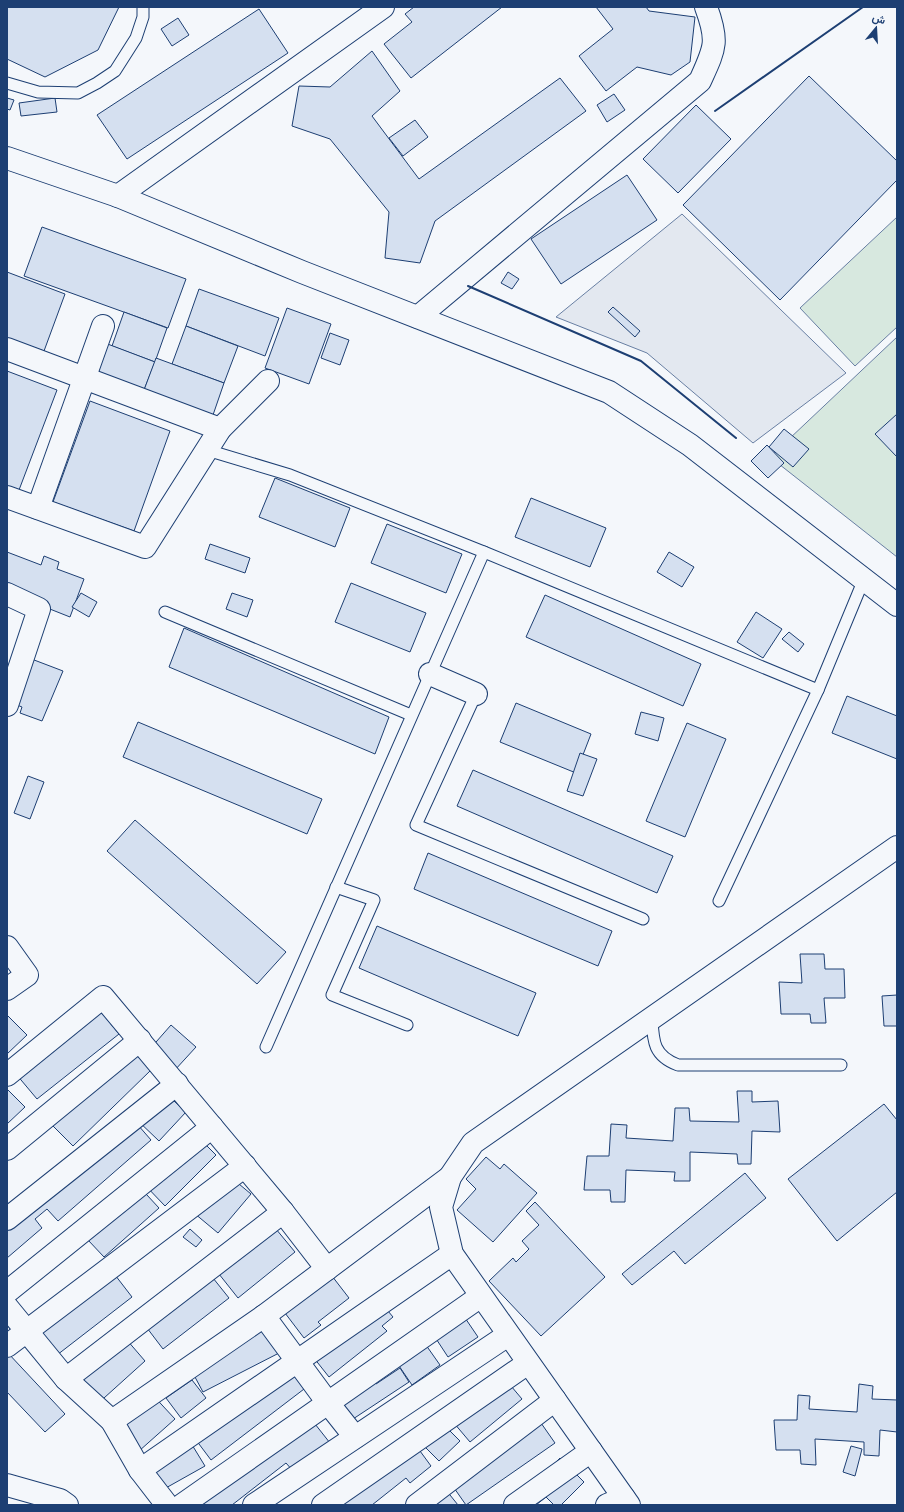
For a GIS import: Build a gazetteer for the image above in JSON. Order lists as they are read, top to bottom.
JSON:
{
  "north": "top"
}
